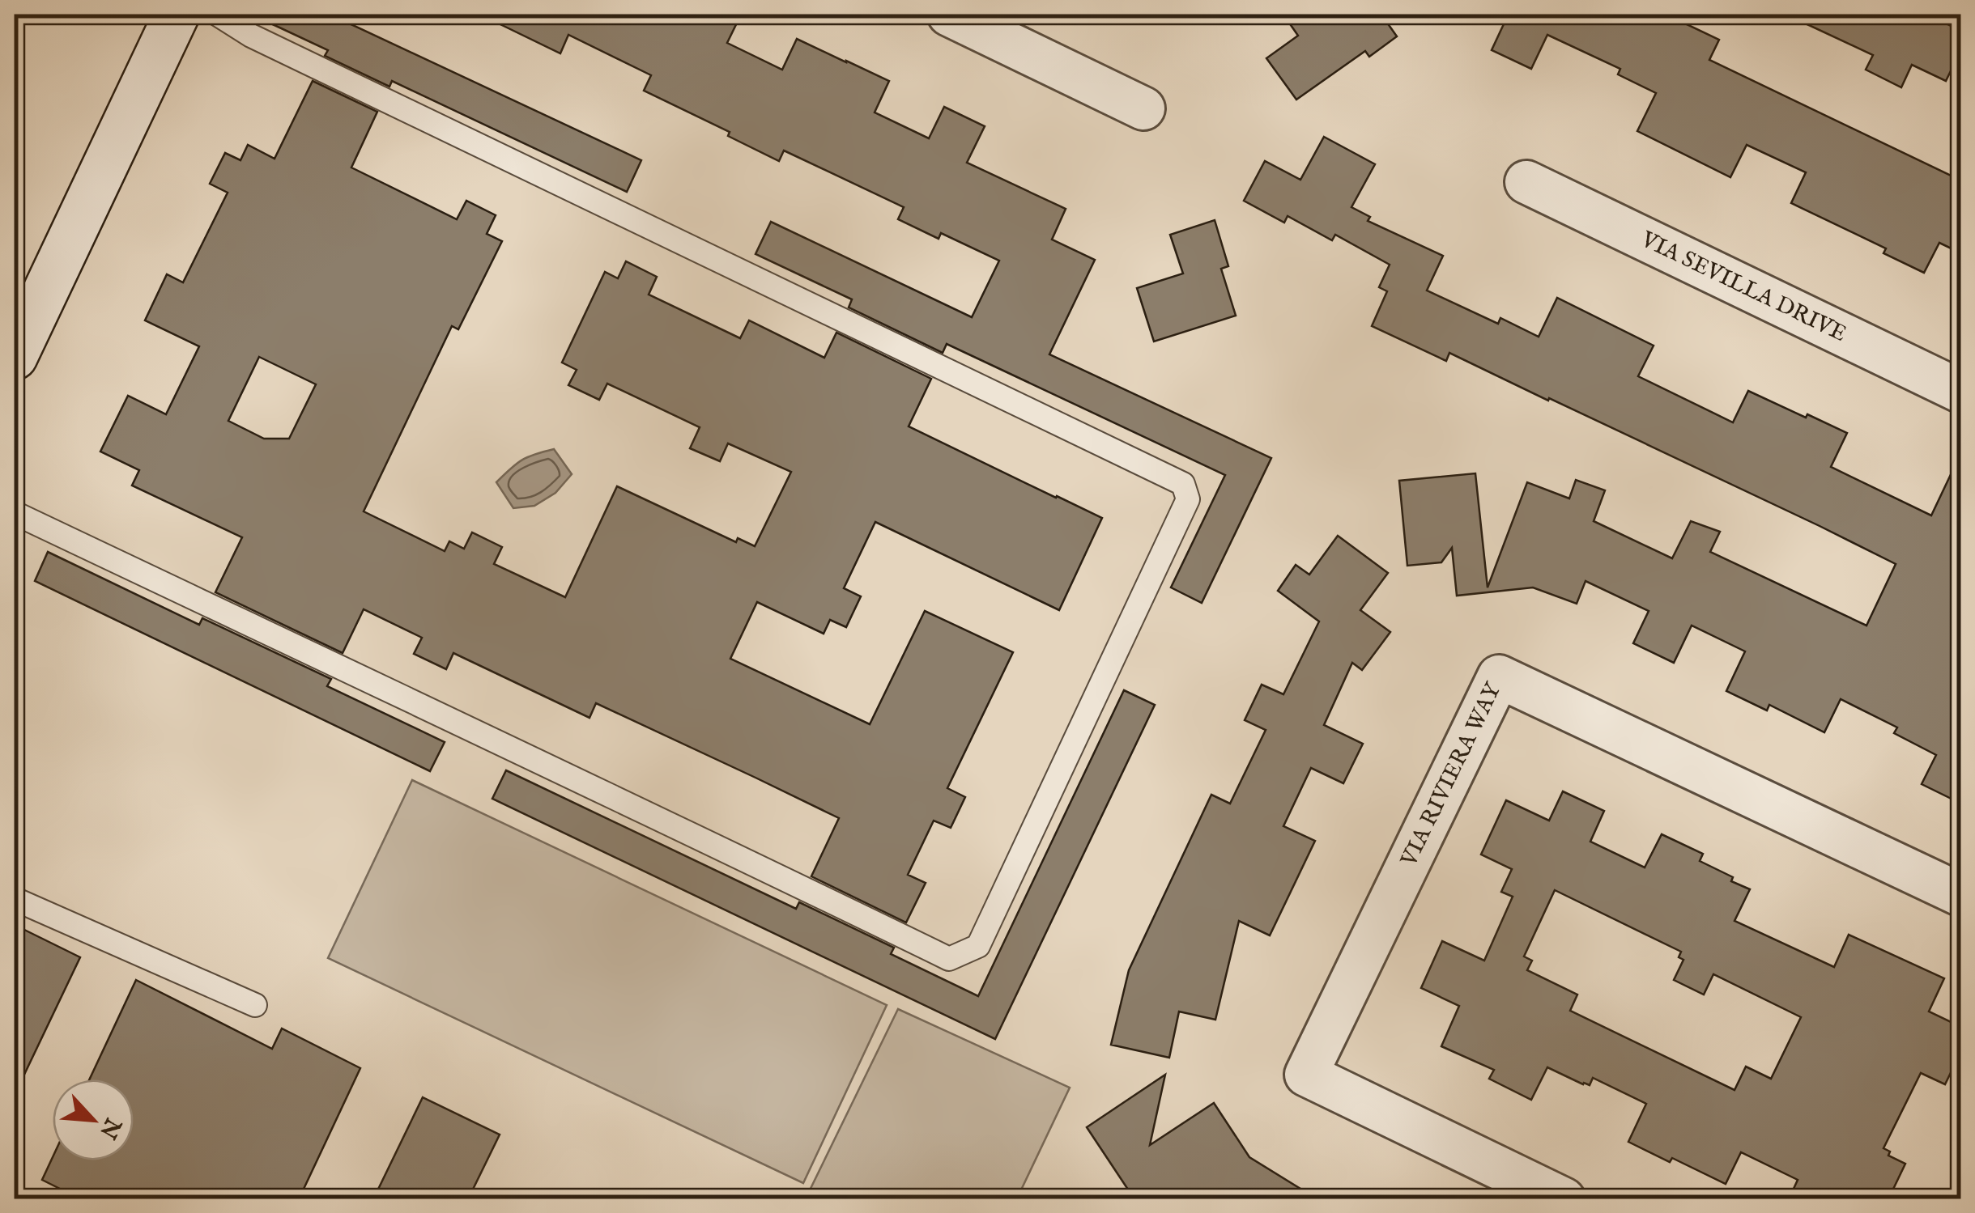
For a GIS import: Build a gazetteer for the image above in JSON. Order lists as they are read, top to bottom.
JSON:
{
  "streets": {
    "street": ["VIA SEVILLA DRIVE", "VIA RIVIERA WAY"]
  },
  "north": "bottom right"
}
